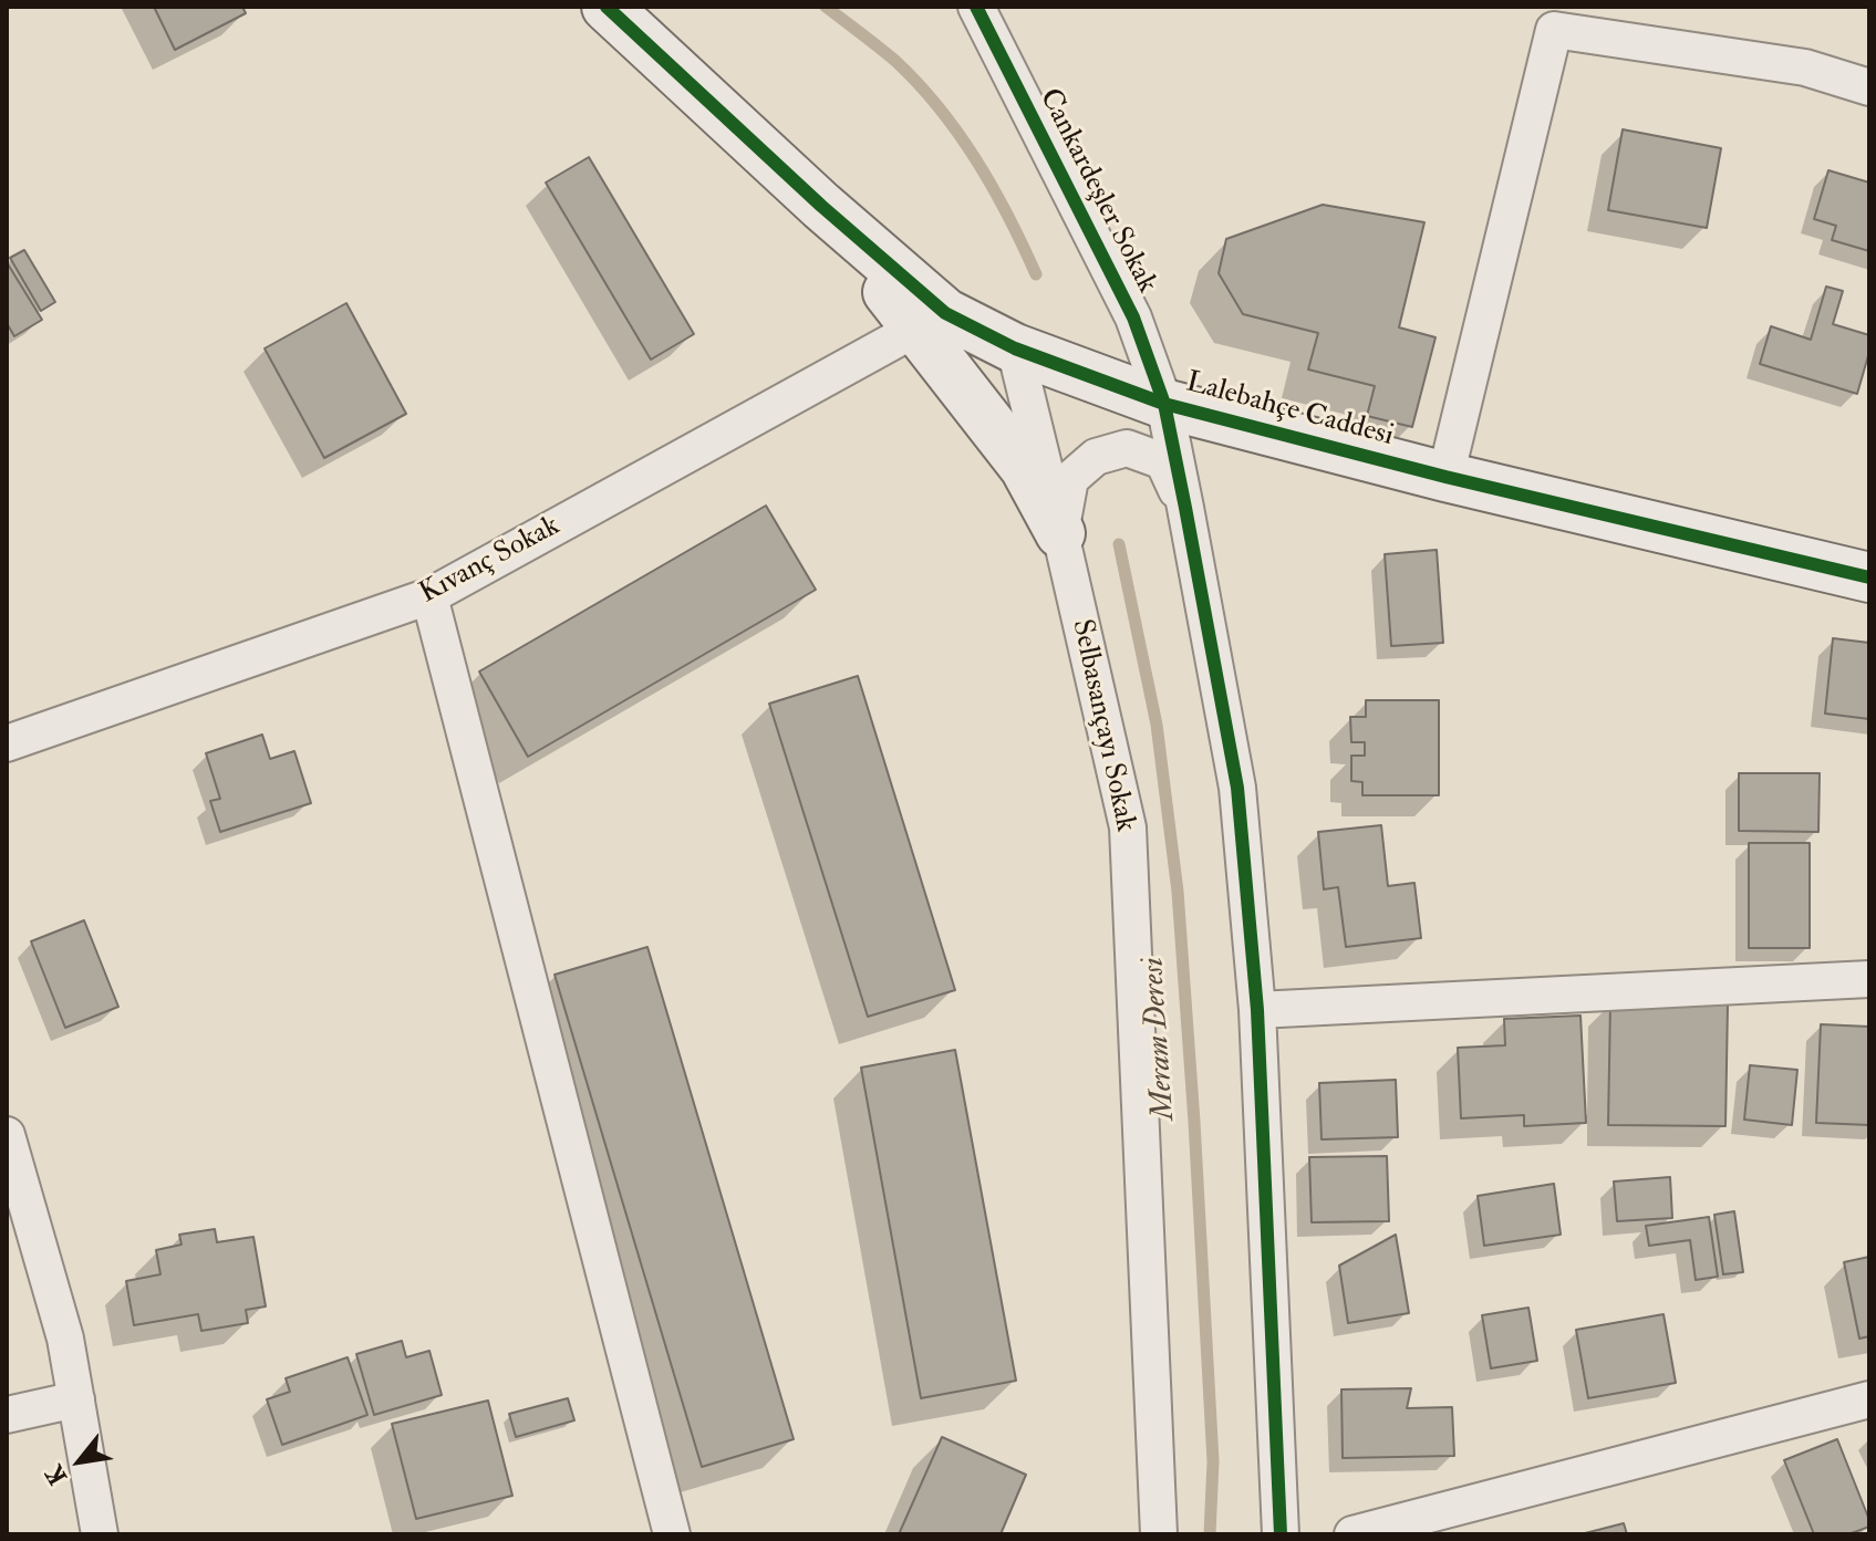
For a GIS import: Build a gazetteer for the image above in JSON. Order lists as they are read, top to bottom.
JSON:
{
  "streets": {
    "street": [
      "Cankardeşler Sokak",
      "Lalebahçe Caddesi",
      "Kıvanç Sokak",
      "Selbasançayı Sokak"
    ]
  },
  "crossings": [
    ["Cankardeşler Sokak", "Lalebahçe Caddesi"],
    ["Lalebahçe Caddesi", "Kıvanç Sokak"],
    ["Lalebahçe Caddesi", "Selbasançayı Sokak"]
  ],
  "water": ["Meram Deresi"],
  "north": "bottom left"
}
